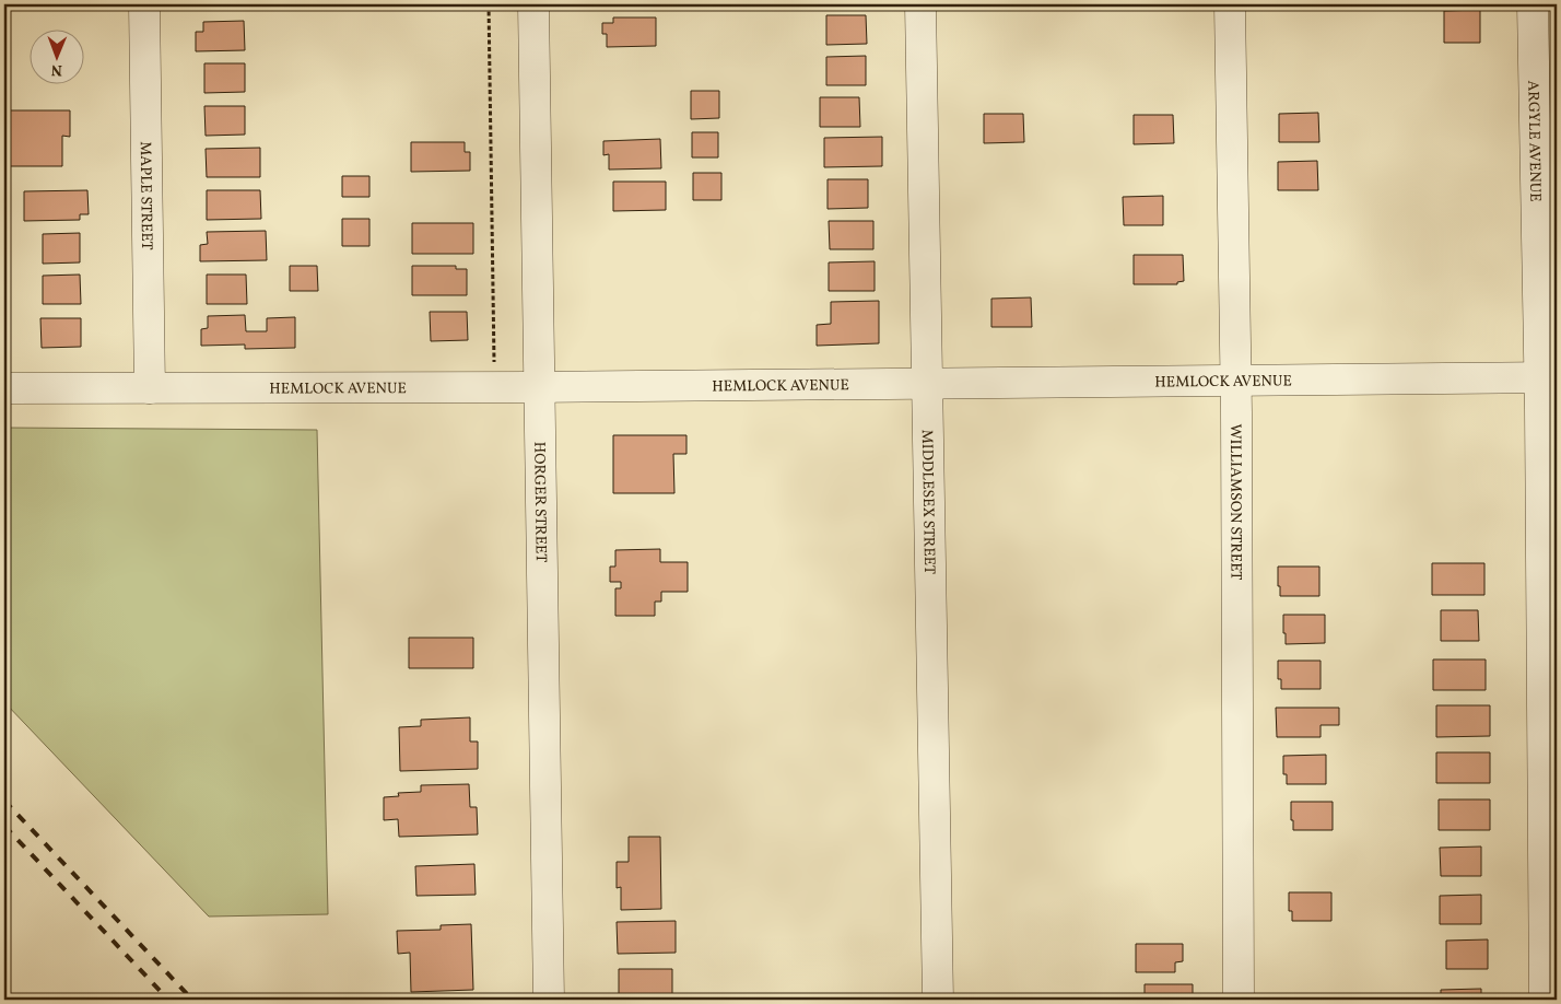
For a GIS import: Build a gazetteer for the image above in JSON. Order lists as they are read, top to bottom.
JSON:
{
  "streets": {
    "street": [
      "ARGYLE AVENUE",
      "MAPLE STREET",
      "HEMLOCK AVENUE",
      "HORGER STREET",
      "MIDDLESEX STREET",
      "WILLIAMSON STREET"
    ]
  },
  "crossings": [
    ["ARGYLE AVENUE", "HEMLOCK AVENUE"],
    ["MAPLE STREET", "HEMLOCK AVENUE"],
    ["HEMLOCK AVENUE", "HORGER STREET"],
    ["HEMLOCK AVENUE", "MIDDLESEX STREET"],
    ["HEMLOCK AVENUE", "WILLIAMSON STREET"]
  ],
  "north": "bottom"
}
